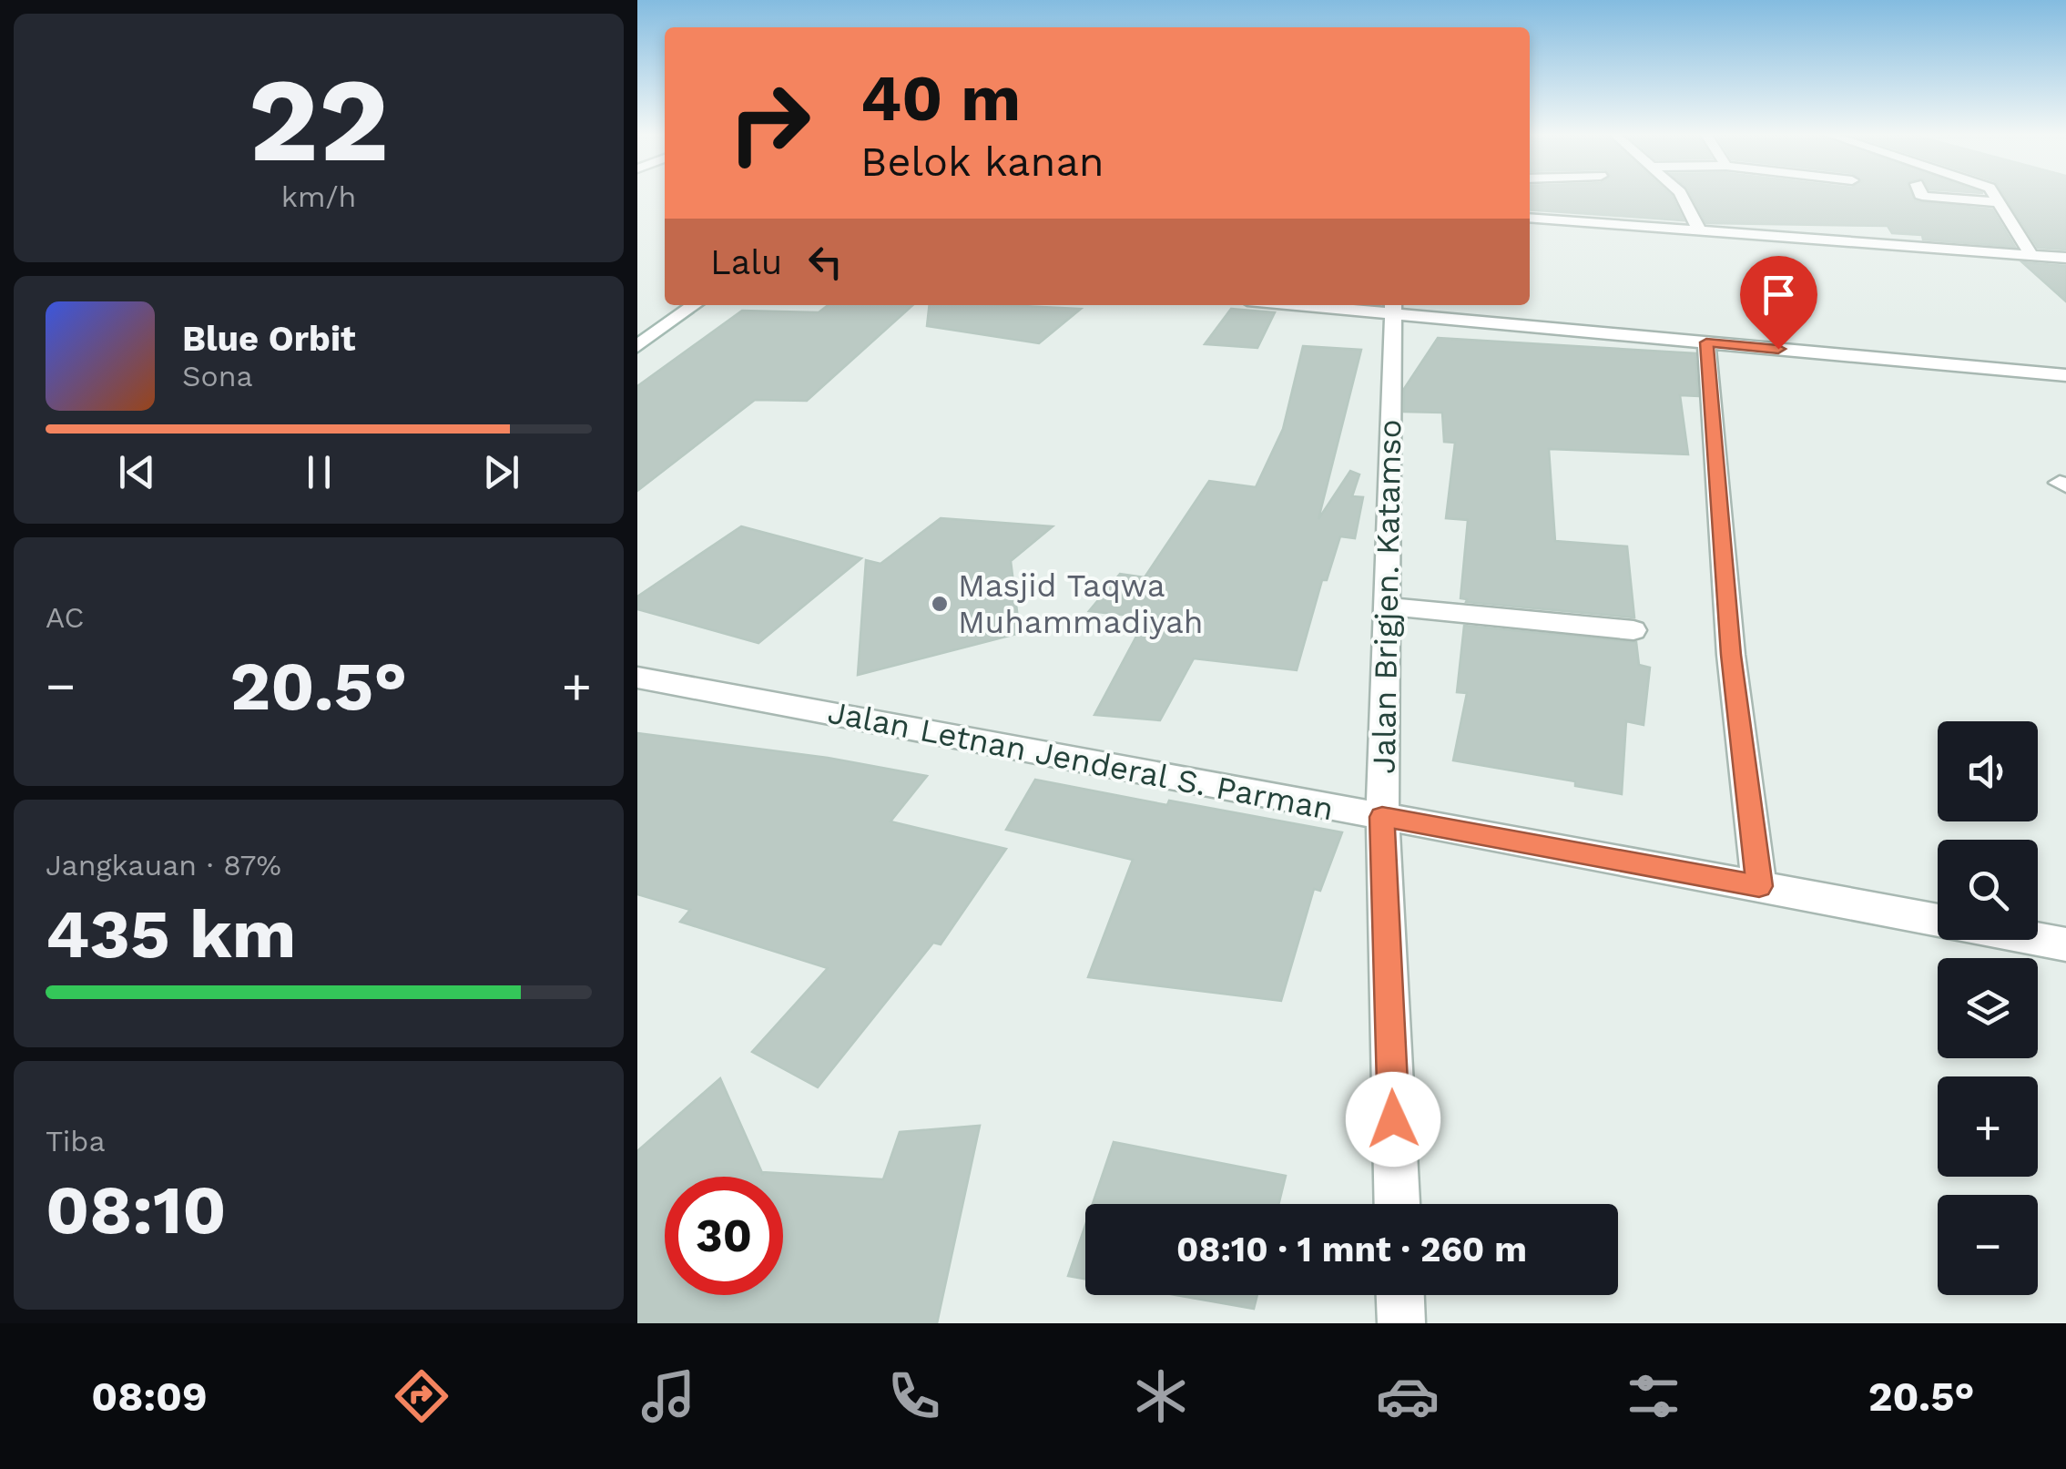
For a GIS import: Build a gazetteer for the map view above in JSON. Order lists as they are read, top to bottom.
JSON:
{
  "streets": {
    "street": ["Jalan Brigjen. Katamso", "Jalan Letnan Jenderal S. Parman"]
  },
  "crossings": [
    ["Jalan Brigjen. Katamso", "Jalan Letnan Jenderal S. Parman"]
  ],
  "places": ["Masjid Taqwa Muhammadiyah"],
  "page": {
    "tile": [
      ["22", "km/h"],
      "AC",
      ["Jangkauan · 87%", "435 km"],
      ["Tiba", "08:10"]
    ],
    "turn": ["40 m", "Belok kanan"],
    "then": "Lalu",
    "song": ["Blue Orbit", "Sona"],
    "heat": ["−", "20.5°", "+"],
    "map_buttons": ["+", "−"],
    "limit": "30",
    "trip": "08:10 · 1 mnt · 260 m",
    "tabs": ["08:09", "20.5°"]
  }
}
